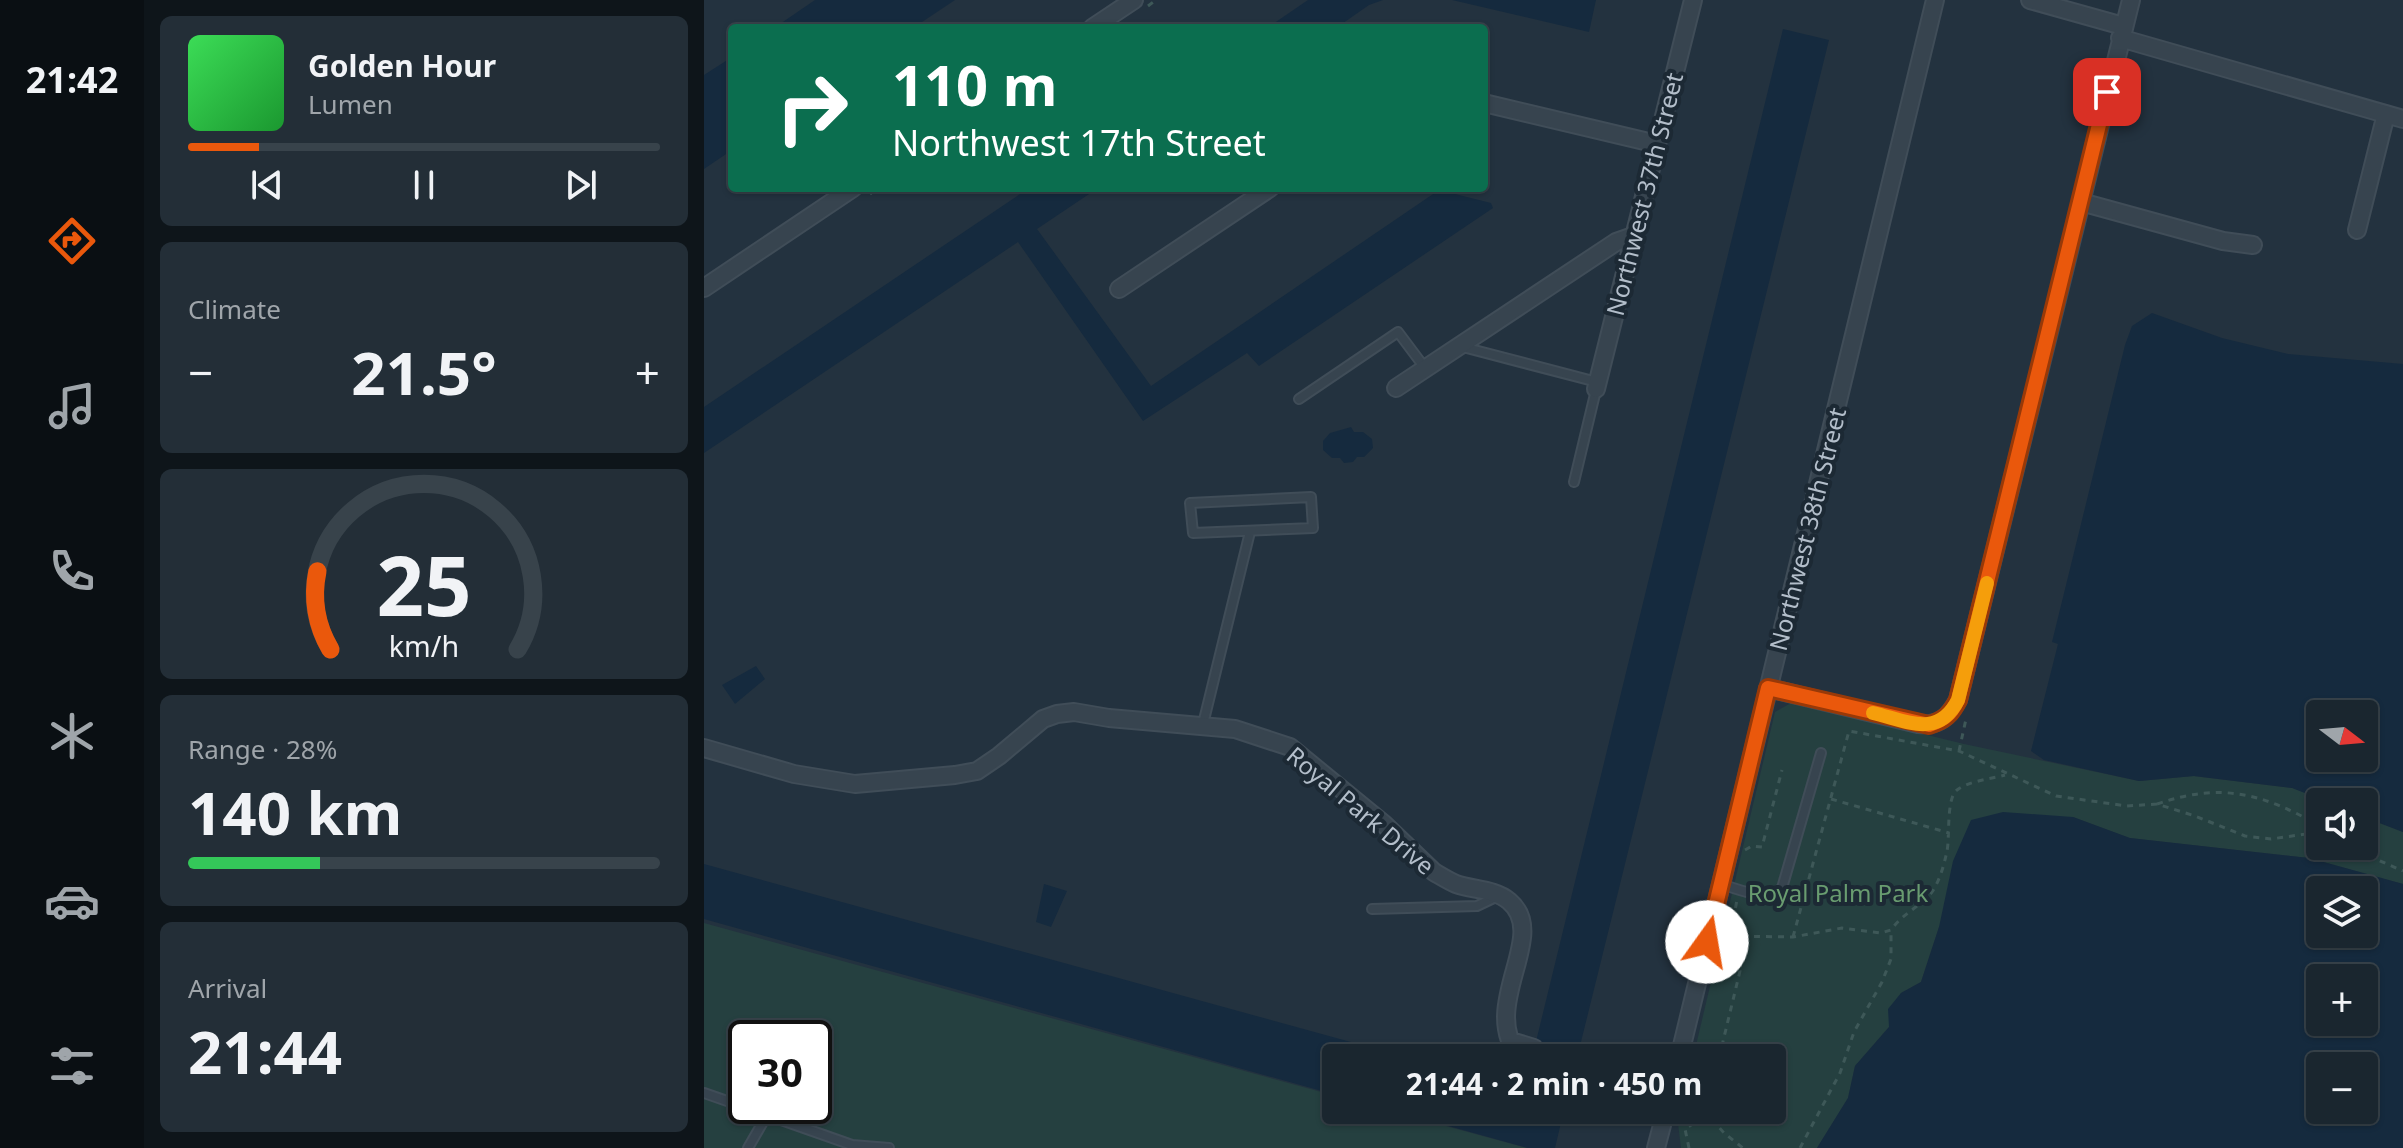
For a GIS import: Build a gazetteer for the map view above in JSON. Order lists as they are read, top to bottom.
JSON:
{
  "streets": {
    "street": ["Northwest 37th Street", "Northwest 38th Street", "Royal Park Drive"]
  },
  "parks": ["Royal Palm Park"],
  "north": "right",
  "page": {
    "tabs": "21:42",
    "turn": ["110 m", "Northwest 17th Street"],
    "song": ["Golden Hour", "Lumen"],
    "tile": [
      "Climate",
      ["Range · 28%", "140 km"],
      ["Arrival", "21:44"]
    ],
    "heat": ["−", "21.5°", "+"],
    "map_buttons": ["+", "−"],
    "limit": "30",
    "trip": "21:44 · 2 min · 450 m",
    "gauge": ["25", "km/h"]
  }
}
